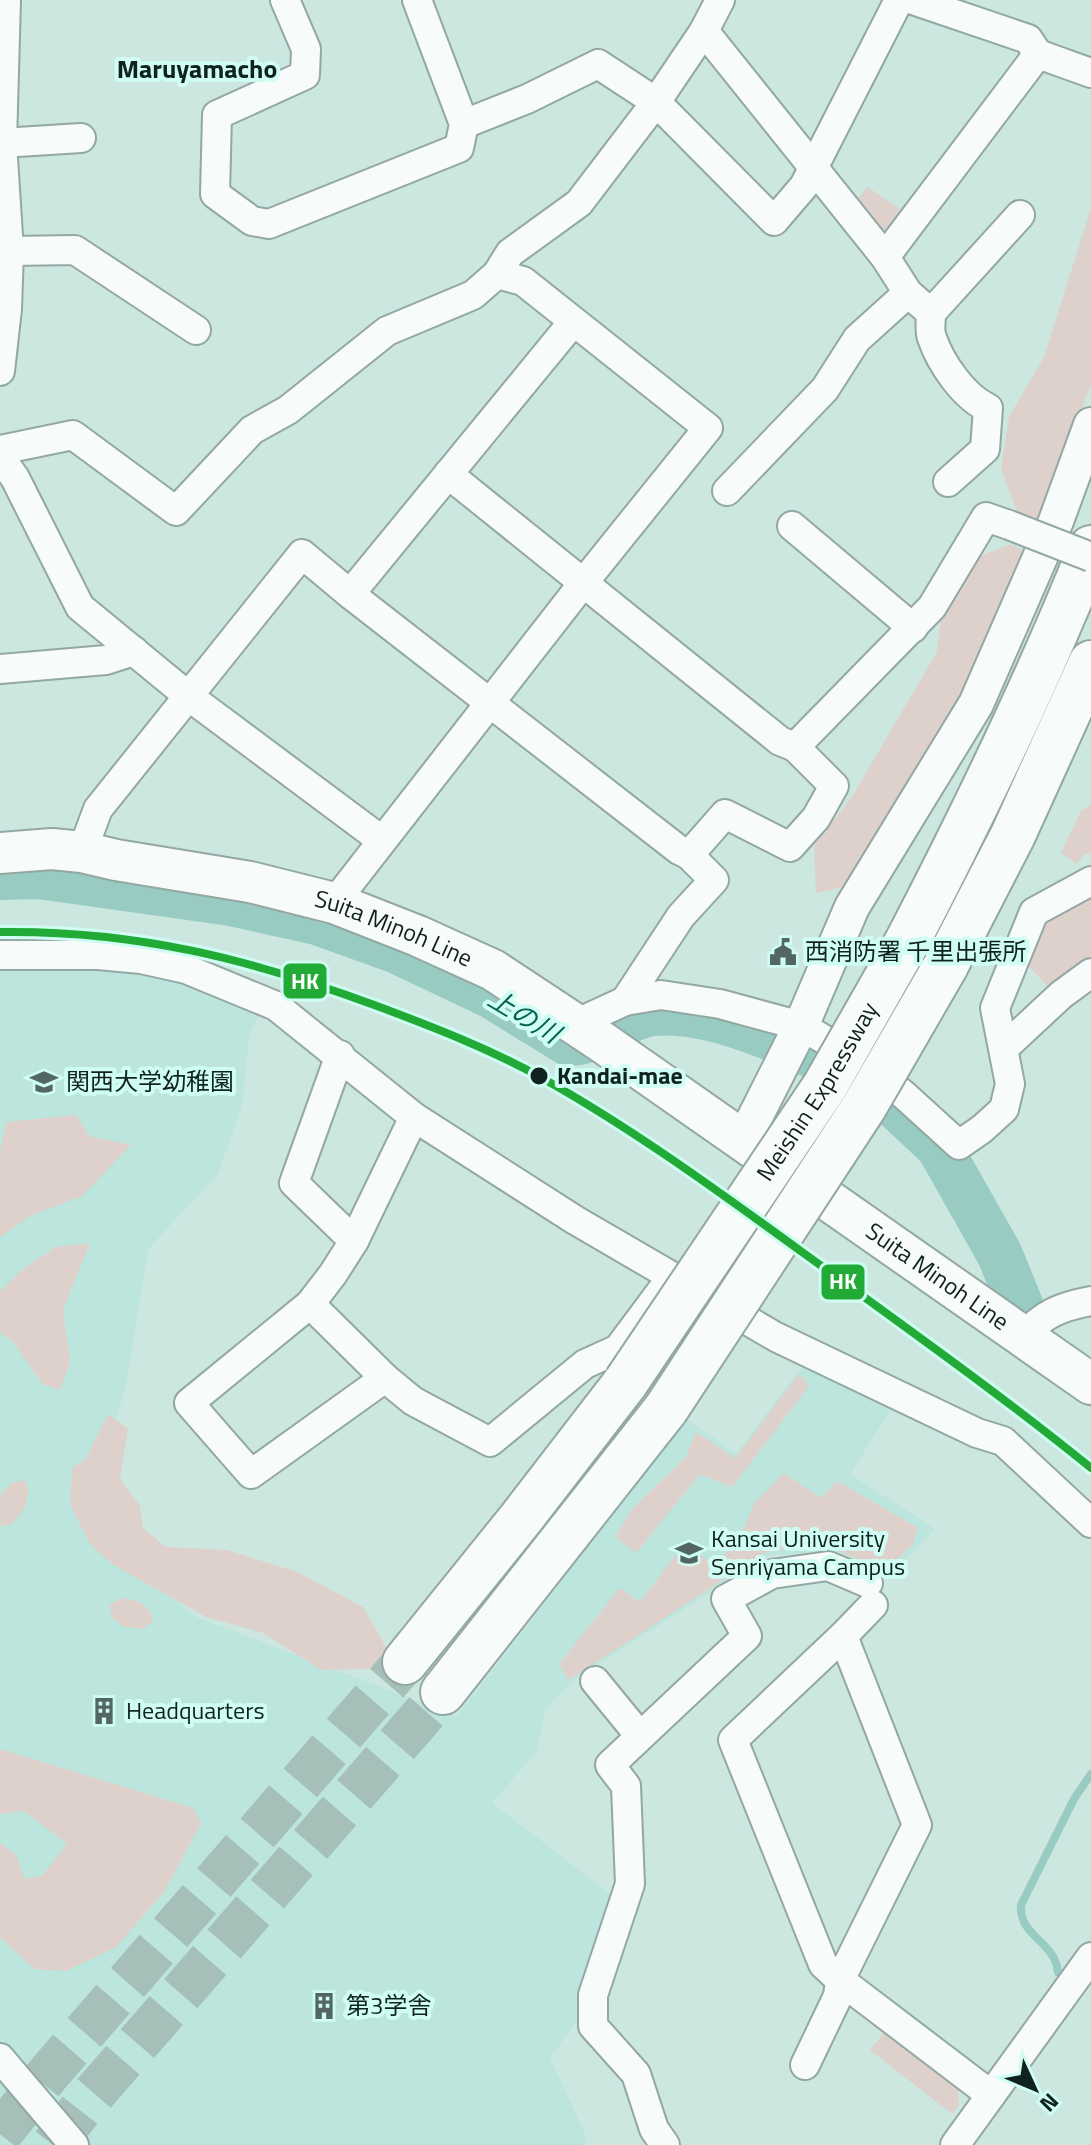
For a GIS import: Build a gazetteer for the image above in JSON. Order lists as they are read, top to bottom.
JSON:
{
  "streets": {
    "highway": ["Meishin Expressway"],
    "main road": ["Suita Minoh Line"]
  },
  "districts": ["Maruyamacho"],
  "water": ["上の川"],
  "places": {
    "public building": ["西消防署 千里出張所"],
    "other": ["Kandai-mae"],
    "school or university": ["関西大学幼稚園", "Kansai University Senriyama Campus"],
    "building": ["Headquarters", "第3学舎"]
  },
  "lines": ["transit line HK"],
  "north": "bottom right"
}
